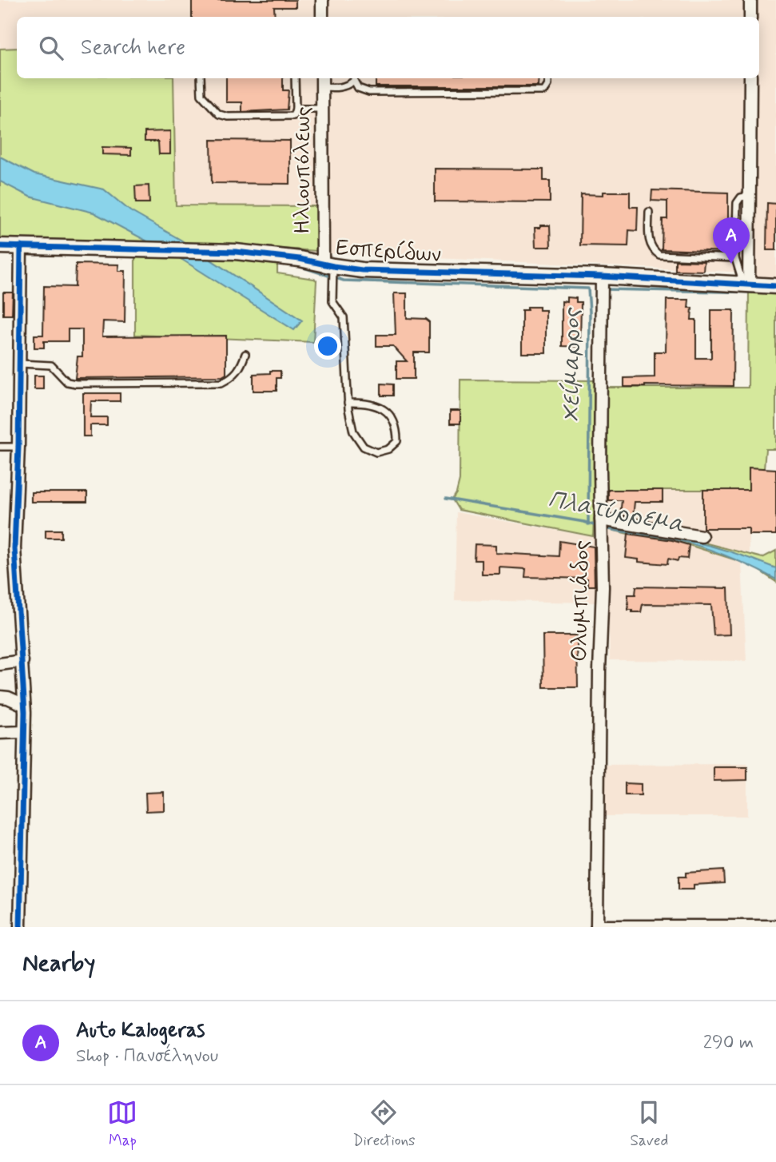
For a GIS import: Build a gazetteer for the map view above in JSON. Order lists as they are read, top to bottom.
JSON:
{
  "streets": {
    "street": ["Ηλιουπόλεως", "Εσπερίδων", "Ολυμπιάδος"]
  },
  "crossings": [
    ["Ηλιουπόλεως", "Εσπερίδων"],
    ["Εσπερίδων", "Ολυμπιάδος"]
  ],
  "water": ["Χείμαρρος", "Πλατύρρεμα"],
  "page": {
    "search": "Search here",
    "pins": "A",
    "heading": "Nearby",
    "list": [
      {
        "mark": "A",
        "name": "Auto Kalogeras",
        "note": "Shop · Πανσέληνου",
        "value": "290 m"
      }
    ],
    "nav": ["Map", "Directions", "Saved"]
  }
}
